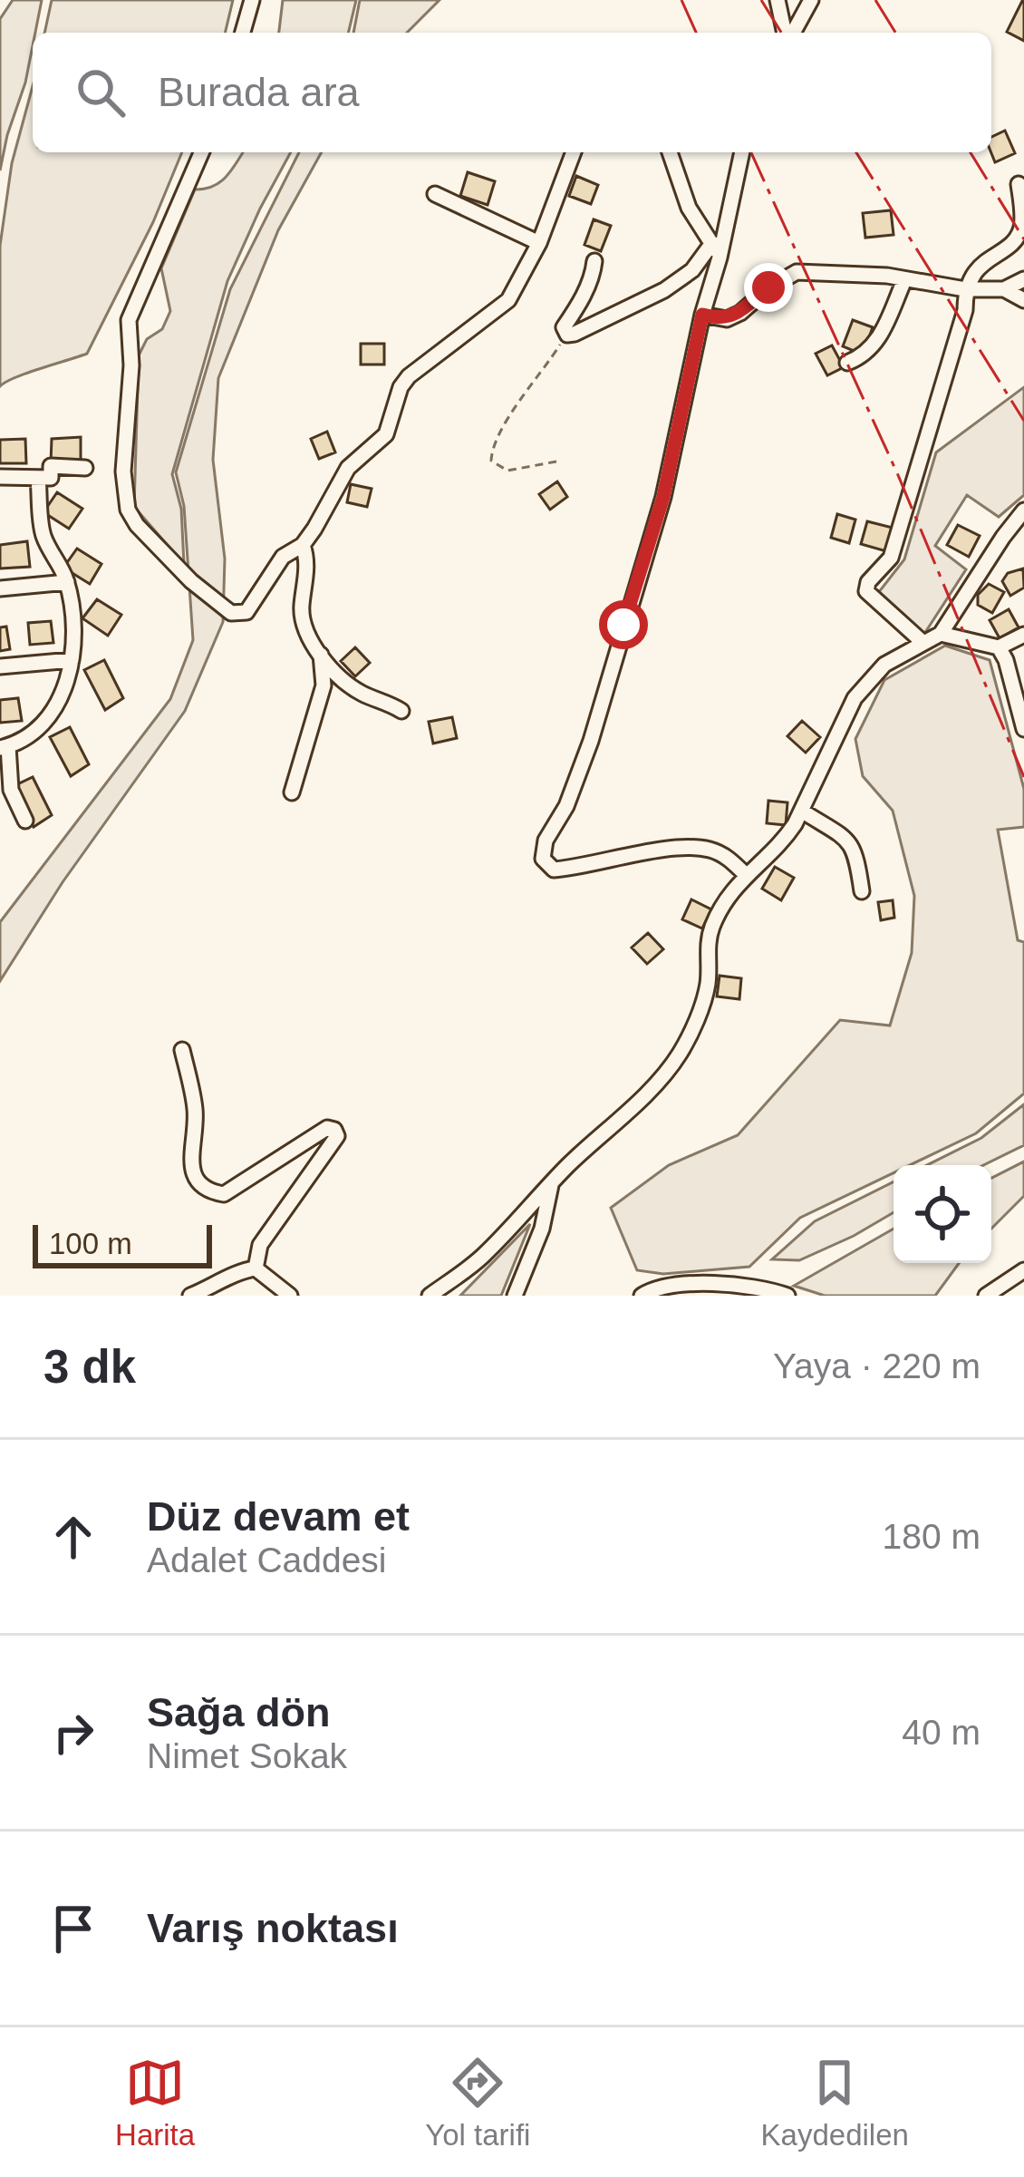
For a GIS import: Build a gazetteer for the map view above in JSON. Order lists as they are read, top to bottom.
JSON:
{
  "scale_bar": "100 m",
  "page": {
    "search": "Burada ara",
    "scale": "100 m",
    "heading": ["3 dk", "Yaya · 220 m"],
    "list": [
      ["Düz devam et", "Adalet Caddesi", "180 m"],
      ["Sağa dön", "Nimet Sokak", "40 m"],
      "Varış noktası"
    ],
    "nav": ["Harita", "Yol tarifi", "Kaydedilen"]
  }
}
